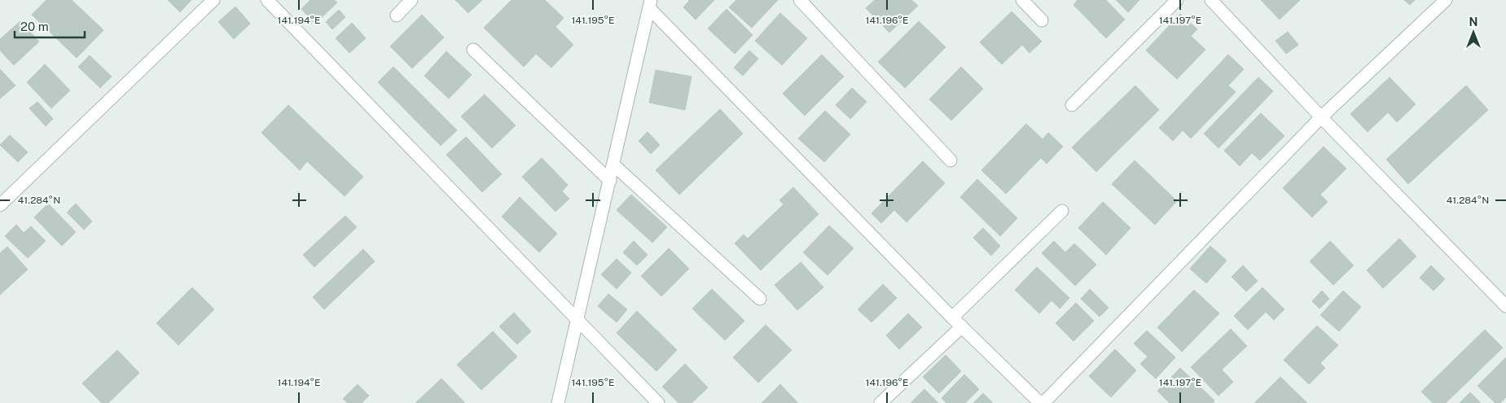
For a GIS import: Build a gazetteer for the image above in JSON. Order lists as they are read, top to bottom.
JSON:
{
  "scale_bar": "20 m",
  "north": "top",
  "coordinates": [
    "141.194°E",
    "141.195°E",
    "141.196°E",
    "141.197°E",
    "41.284°N"
  ]
}
